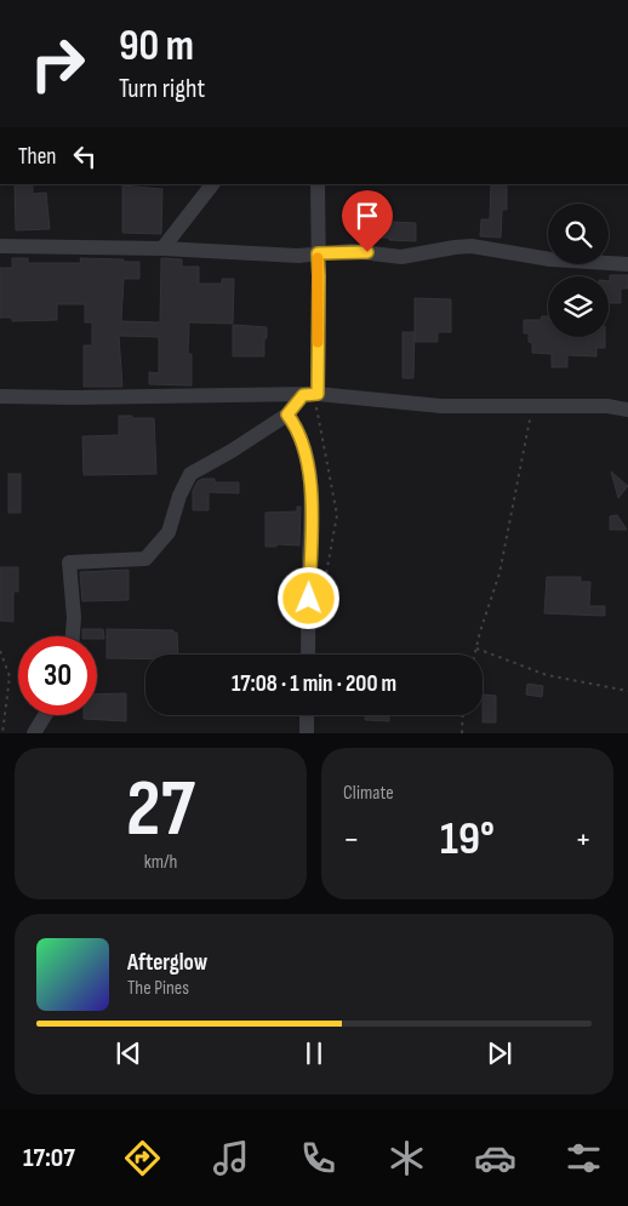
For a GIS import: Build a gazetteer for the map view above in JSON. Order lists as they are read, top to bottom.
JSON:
{
  "page": {
    "turn": ["90 m", "Turn right"],
    "then": "Then",
    "limit": "30",
    "trip": "17:08 · 1 min · 200 m",
    "tile": [
      ["27", "km/h"],
      "Climate"
    ],
    "heat": ["−", "19°", "+"],
    "song": ["Afterglow", "The Pines"],
    "tabs": "17:07"
  }
}
